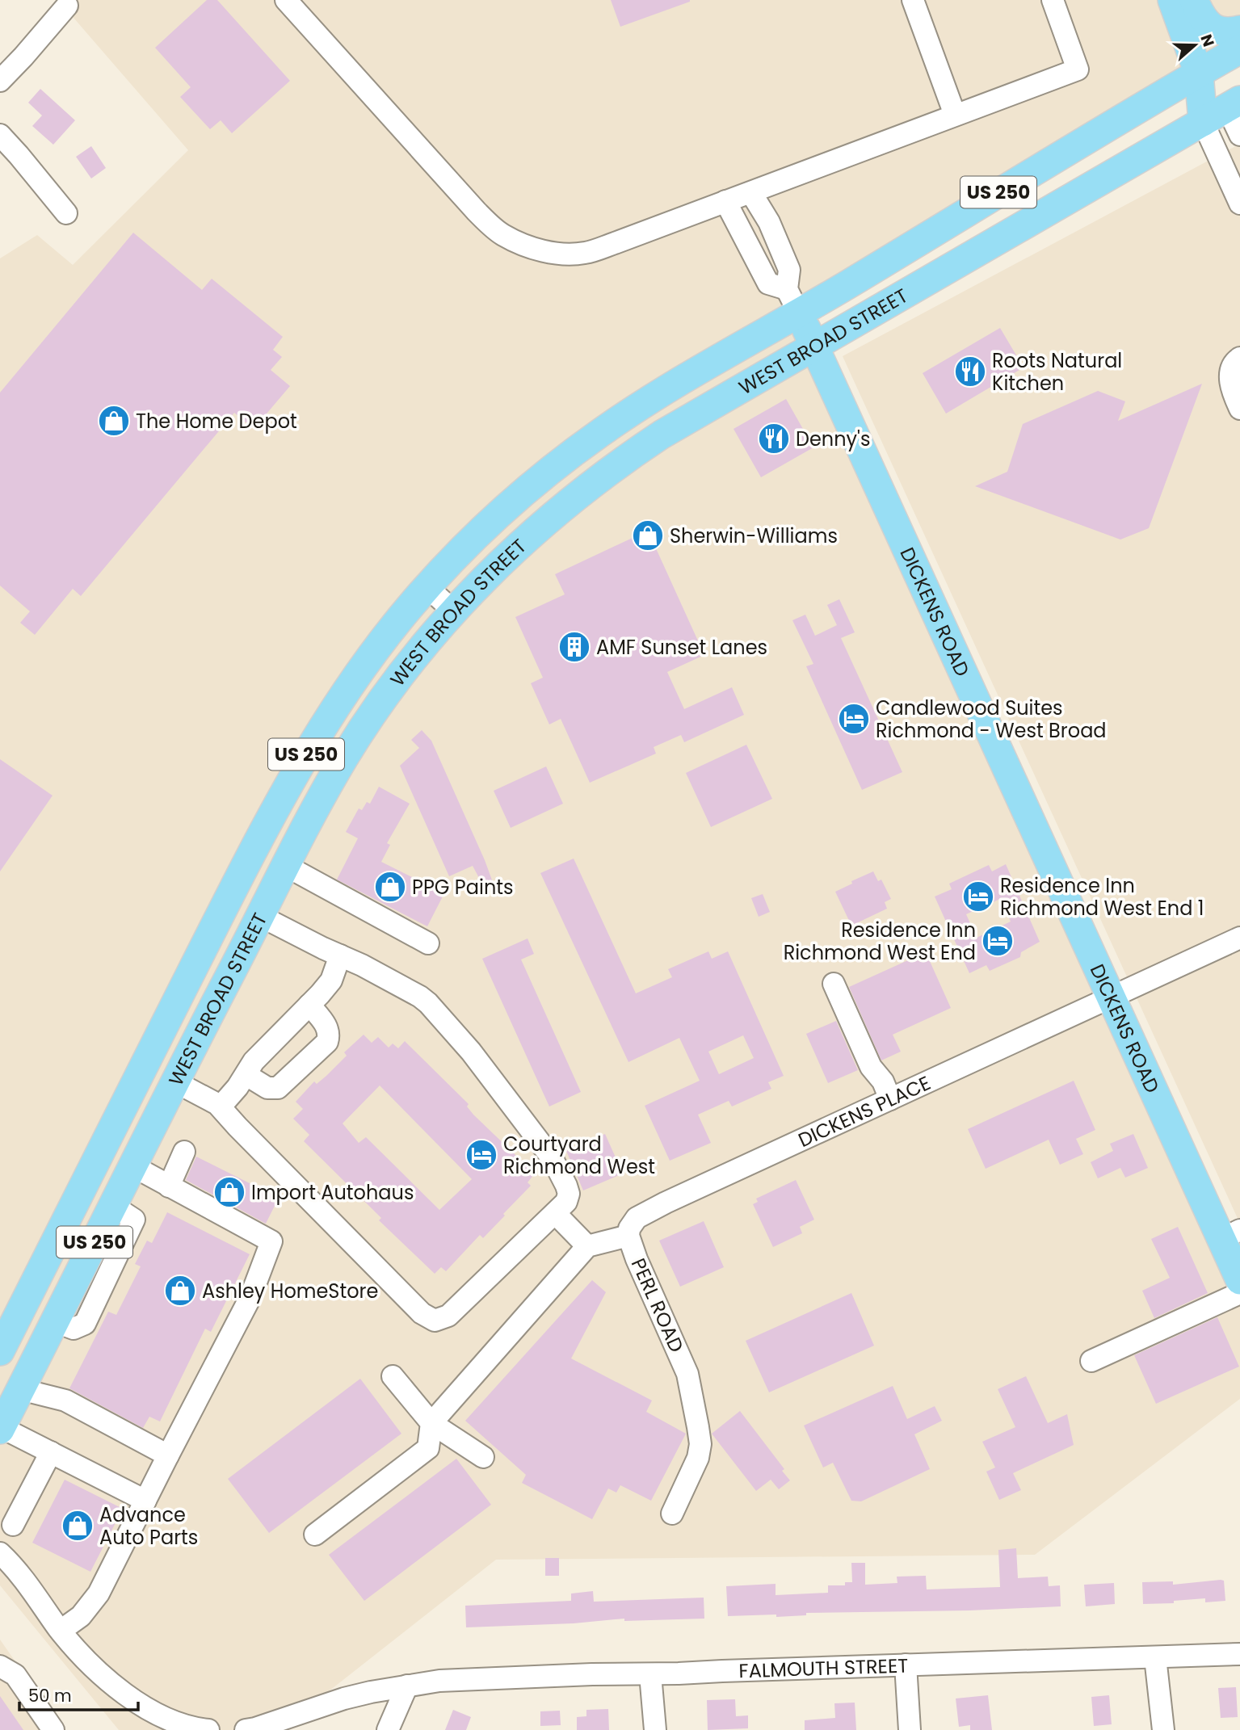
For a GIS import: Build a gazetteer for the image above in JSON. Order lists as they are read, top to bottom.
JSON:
{
  "streets": {
    "main road": ["US 250", "WEST BROAD STREET", "DICKENS ROAD"],
    "street": ["DICKENS PLACE", "PERL ROAD", "FALMOUTH STREET"]
  },
  "crossings": [
    ["WEST BROAD STREET", "DICKENS ROAD"],
    ["DICKENS ROAD", "DICKENS PLACE"],
    ["DICKENS PLACE", "PERL ROAD"]
  ],
  "places": {
    "restaurant": ["Roots Natural Kitchen", "Denny's"],
    "shop": [
      "The Home Depot",
      "Sherwin-Williams",
      "PPG Paints",
      "Import Autohaus",
      "Ashley HomeStore",
      "Advance Auto Parts"
    ],
    "building": ["AMF Sunset Lanes"],
    "hotel": [
      "Candlewood Suites Richmond - West Broad",
      "Residence Inn Richmond West End 1",
      "Residence Inn Richmond West End",
      "Courtyard Richmond West"
    ]
  },
  "scale_bar": "50 m",
  "north": "right"
}
